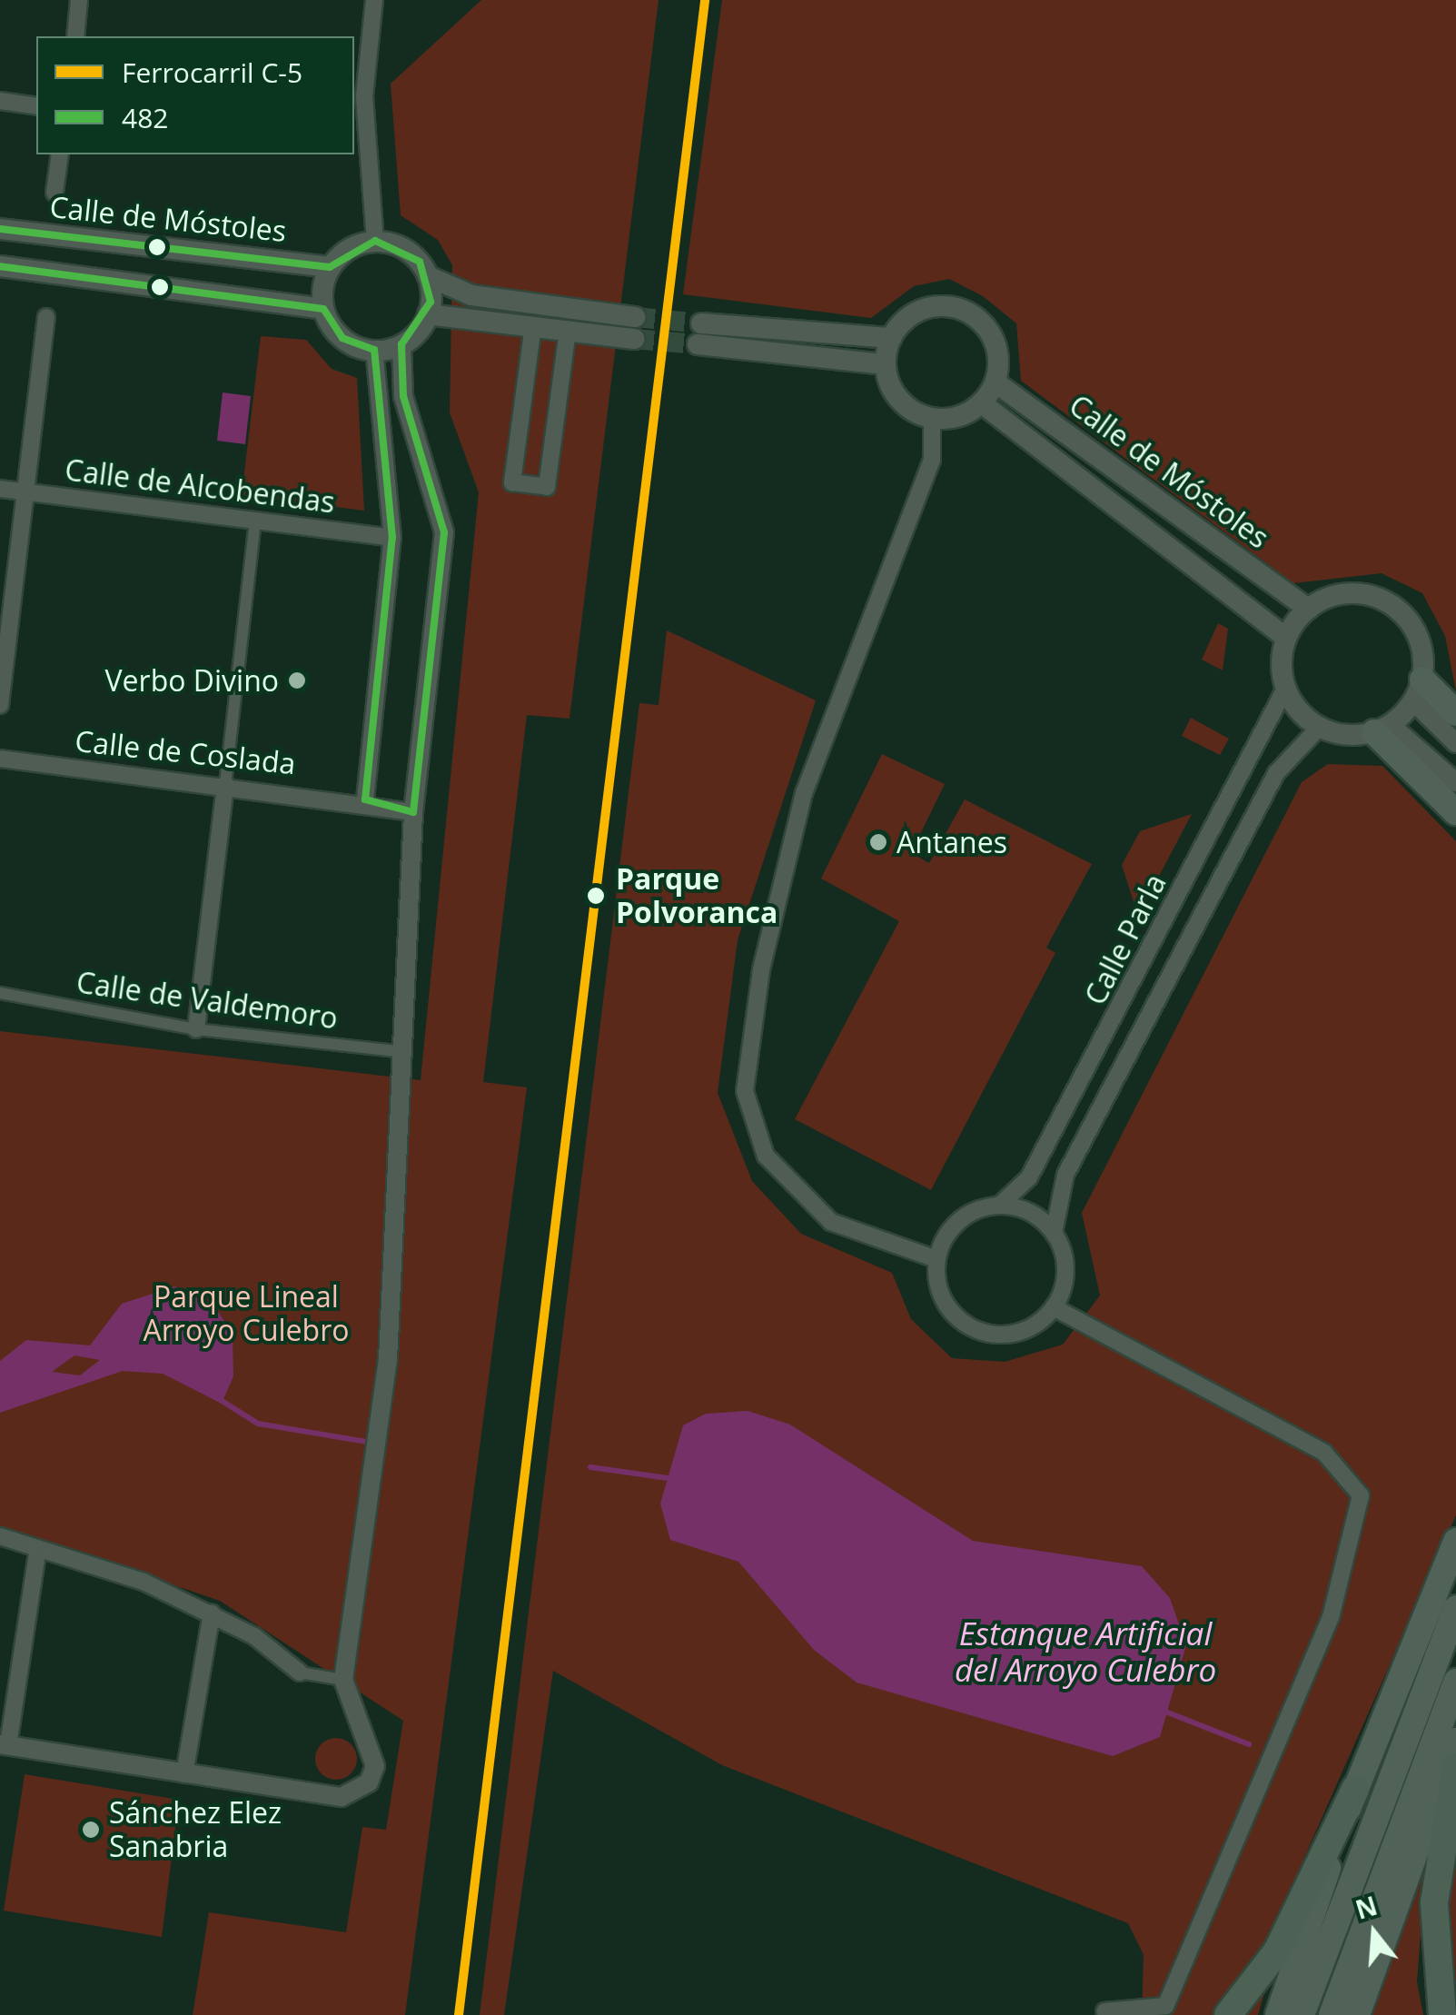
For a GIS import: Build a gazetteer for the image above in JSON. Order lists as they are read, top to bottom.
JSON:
{
  "streets": {
    "main road": ["Calle de Móstoles"],
    "street": [
      "Calle de Alcobendas",
      "Calle de Coslada",
      "Calle Parla",
      "Calle de Valdemoro"
    ]
  },
  "crossings": [
    ["Calle de Móstoles", "Calle Parla"]
  ],
  "water": ["Estanque Artificial del Arroyo Culebro"],
  "parks": ["Parque Lineal Arroyo Culebro"],
  "places": [
    "Verbo Divino",
    "Antanes",
    "Parque Polvoranca",
    "Sánchez Elez Sanabria"
  ],
  "lines": ["rail line C-5", "transit line 482"],
  "legend": ["Ferrocarril C-5", "482"],
  "north": "top"
}
